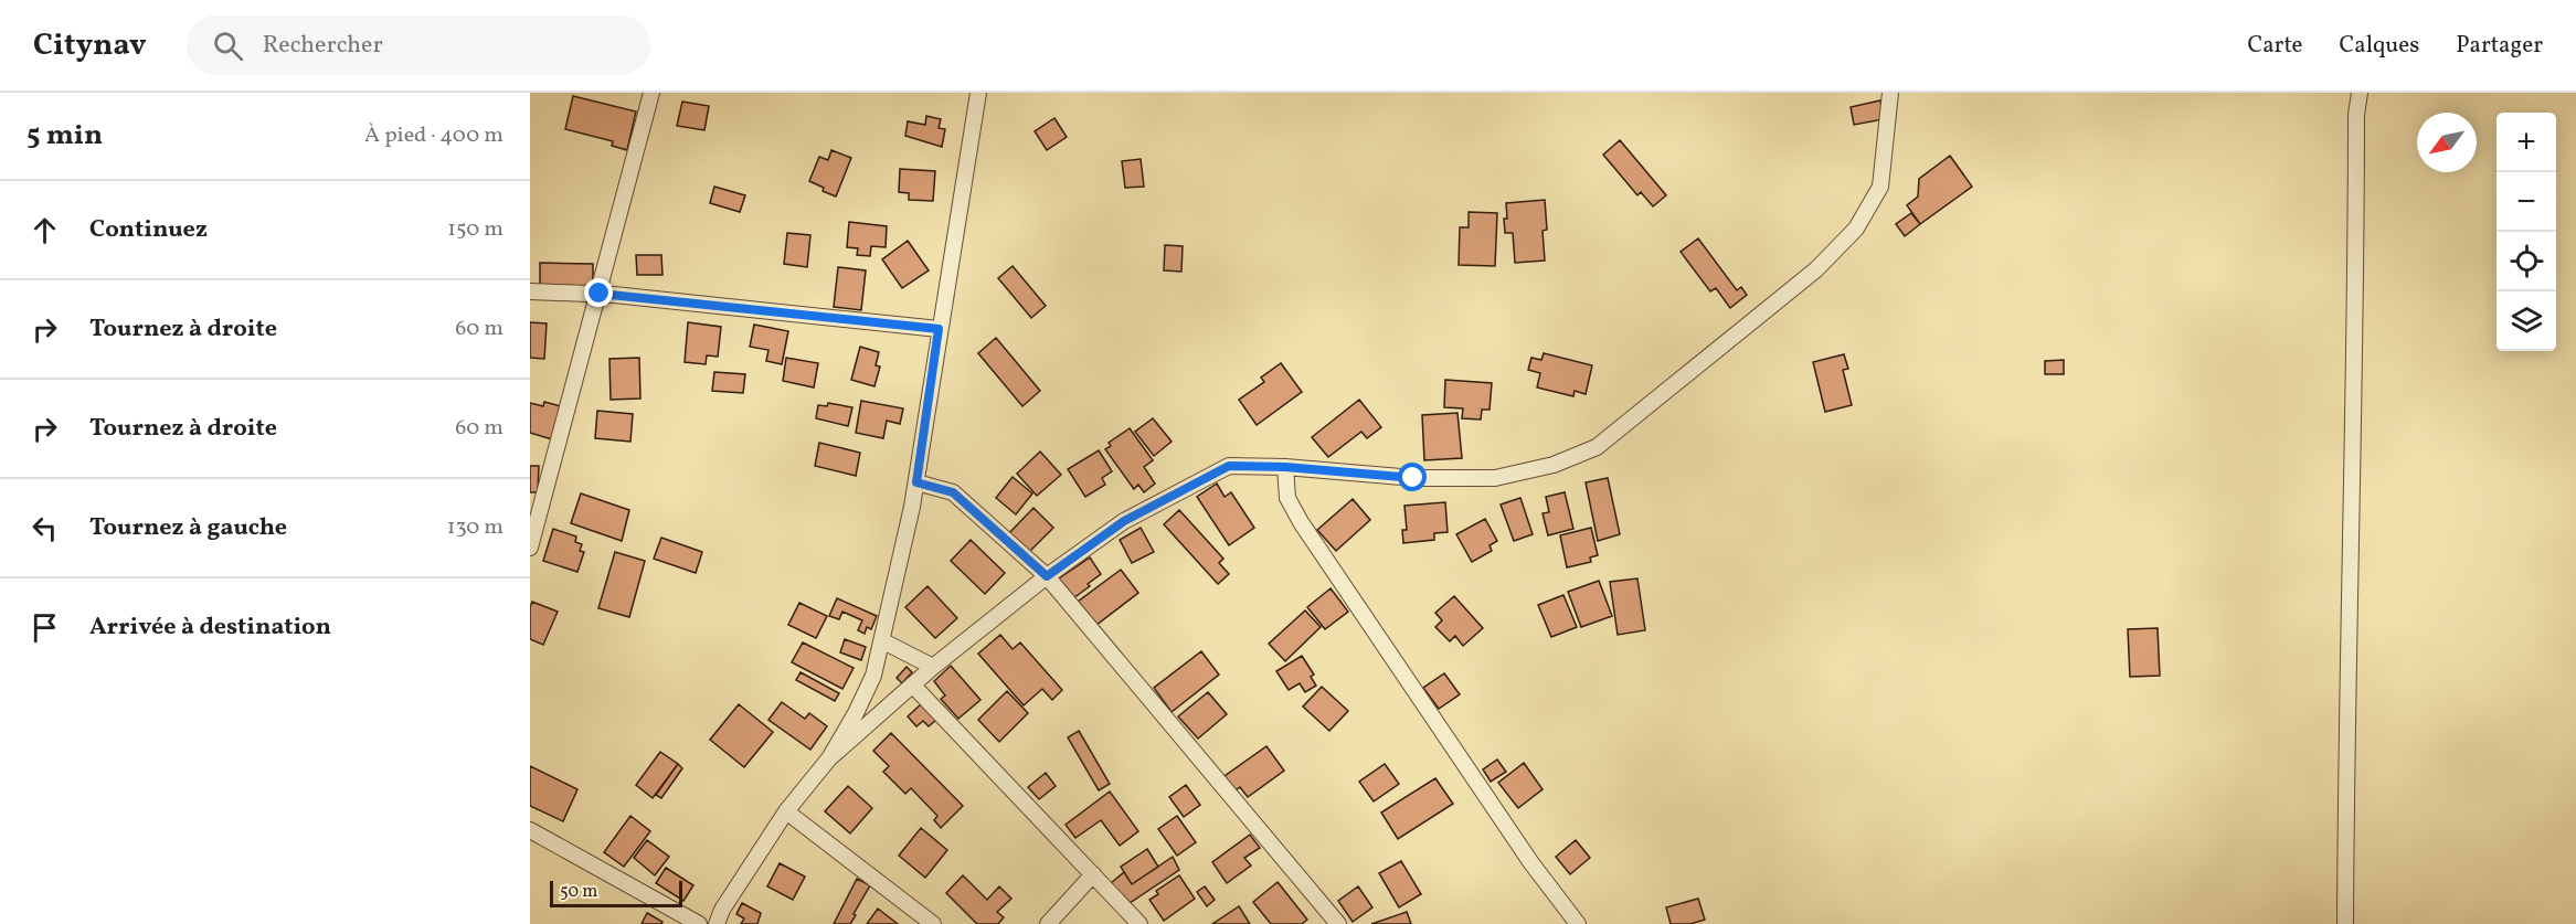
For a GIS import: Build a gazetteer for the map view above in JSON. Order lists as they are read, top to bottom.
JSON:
{
  "scale_bar": "50 m",
  "north": "bottom left",
  "page": {
    "header": "Citynav",
    "search": "Rechercher",
    "nav": ["Carte", "Calques", "Partager"],
    "heading": ["5 min", "À pied · 400 m"],
    "map_buttons": ["+", "−"],
    "list": [
      ["Continuez", "150 m"],
      ["Tournez à droite", "60 m"],
      ["Tournez à droite", "60 m"],
      ["Tournez à gauche", "130 m"],
      "Arrivée à destination"
    ],
    "scale": "50 m"
  }
}
